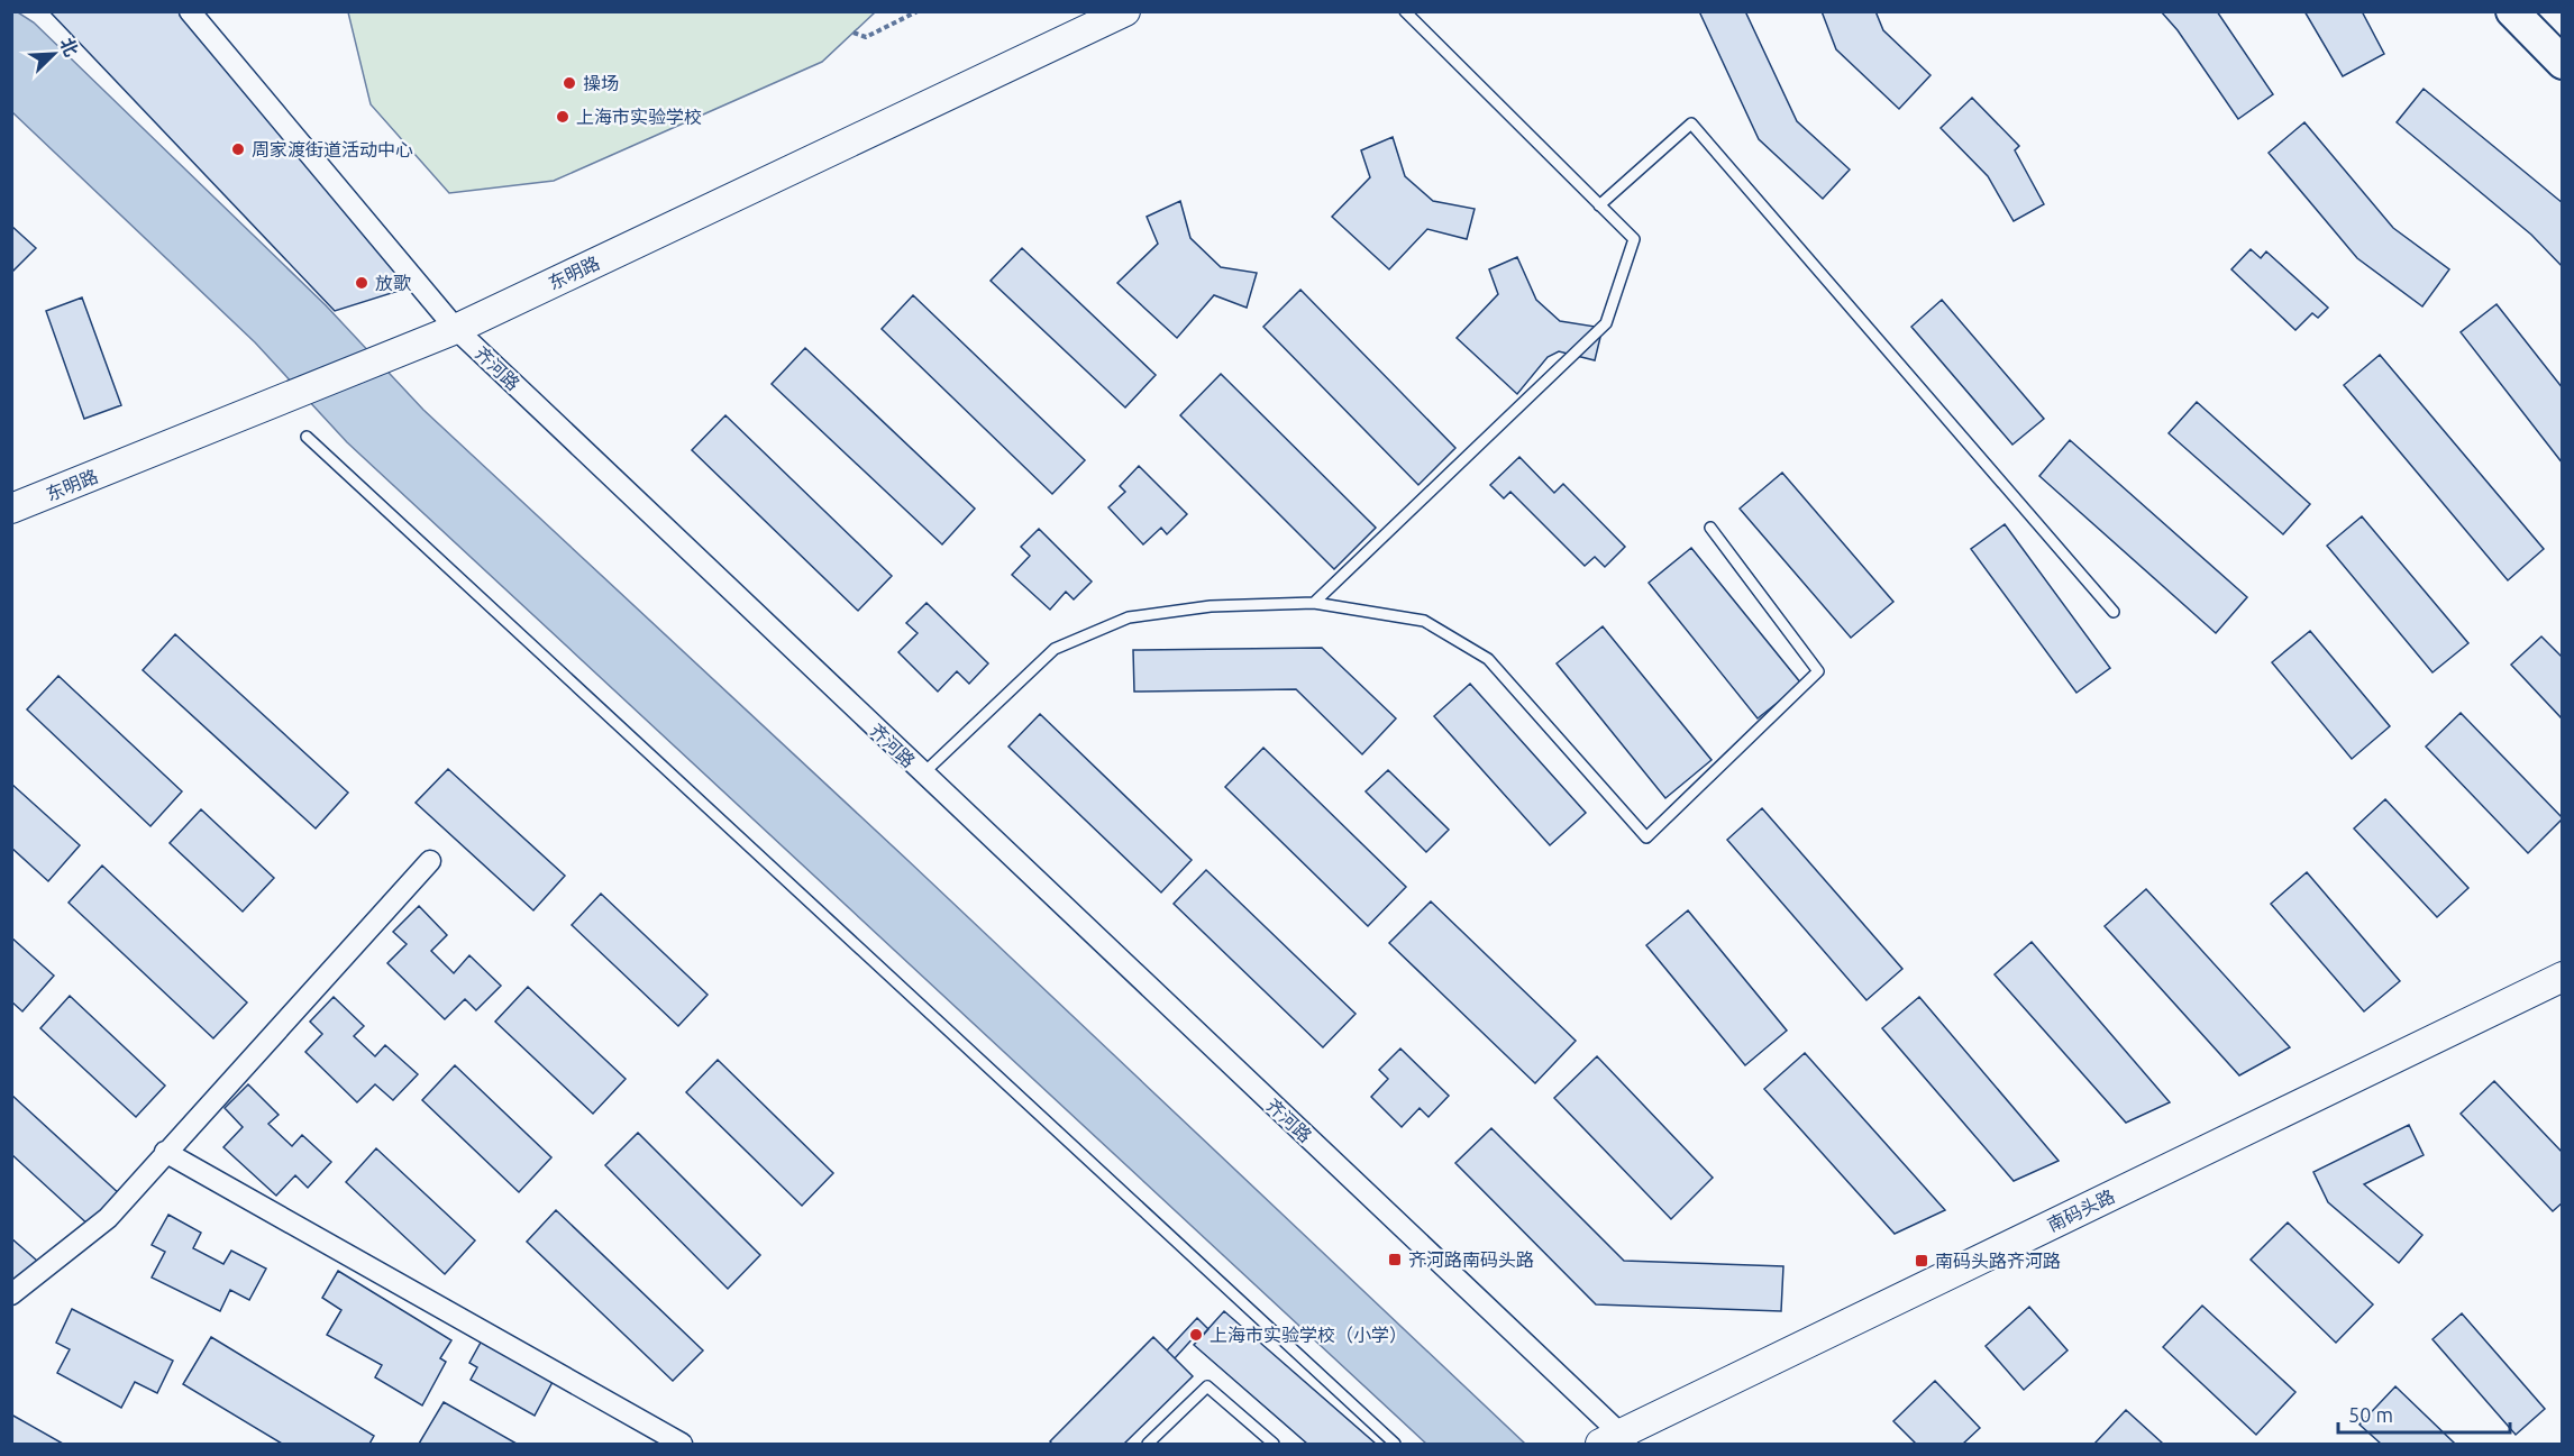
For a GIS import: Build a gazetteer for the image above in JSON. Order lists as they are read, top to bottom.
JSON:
{
  "streets": {
    "main road": ["东明路", "南码头路"],
    "street": ["齐河路"]
  },
  "crossings": [
    ["东明路", "齐河路"],
    ["齐河路", "南码头路"]
  ],
  "places": {
    "other": [
      "操场",
      "上海市实验学校",
      "周家渡街道活动中心",
      "放歌",
      "上海市实验学校（小学）"
    ],
    "transit": ["齐河路南码头路", "南码头路齐河路"]
  },
  "scale_bar": "50 m",
  "north": "top right"
}
